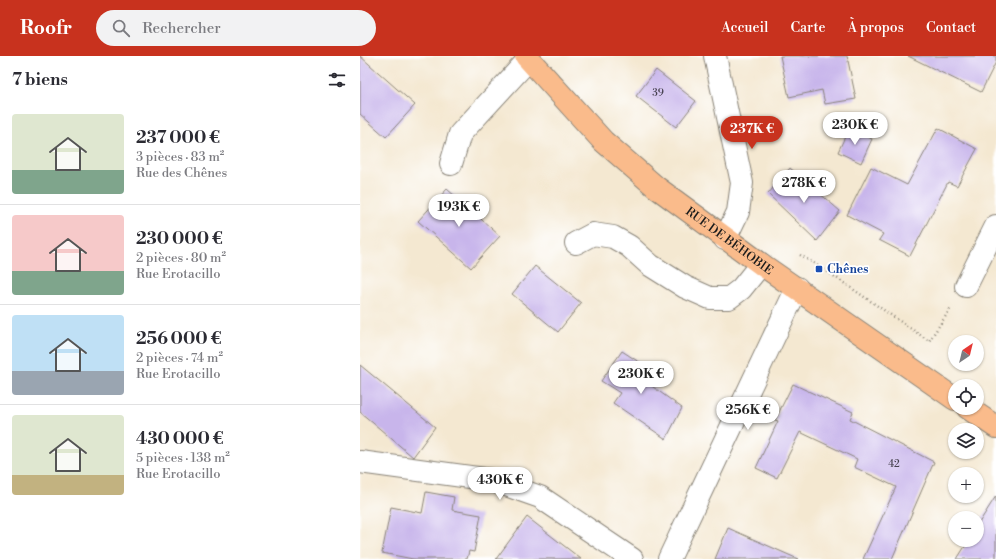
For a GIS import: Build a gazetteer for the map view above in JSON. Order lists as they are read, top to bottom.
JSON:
{
  "streets": {
    "main road": ["RUE DE BÉHOBIE"]
  },
  "places": {
    "transit": ["Chênes"]
  },
  "house_numbers": ["39", "42"],
  "north": "top right",
  "page": {
    "header": "Roofr",
    "search": "Rechercher",
    "nav": [
      "Accueil",
      "Carte",
      "À propos",
      "Contact"
    ],
    "heading": "7 biens",
    "list": [
      {
        "name": "237 000 €",
        "note": "3 pièces · 83 m² · Rue des Chênes"
      },
      {
        "name": "230 000 €",
        "note": "2 pièces · 80 m² · Rue Erotacillo"
      },
      {
        "name": "256 000 €",
        "note": "2 pièces · 74 m² · Rue Erotacillo"
      },
      {
        "name": "430 000 €",
        "note": "5 pièces · 138 m² · Rue Erotacillo"
      }
    ],
    "price": [
      "230K €",
      "237K €",
      "278K €",
      "193K €",
      "230K €",
      "256K €",
      "430K €"
    ],
    "map_buttons": ["+", "−"]
  }
}
